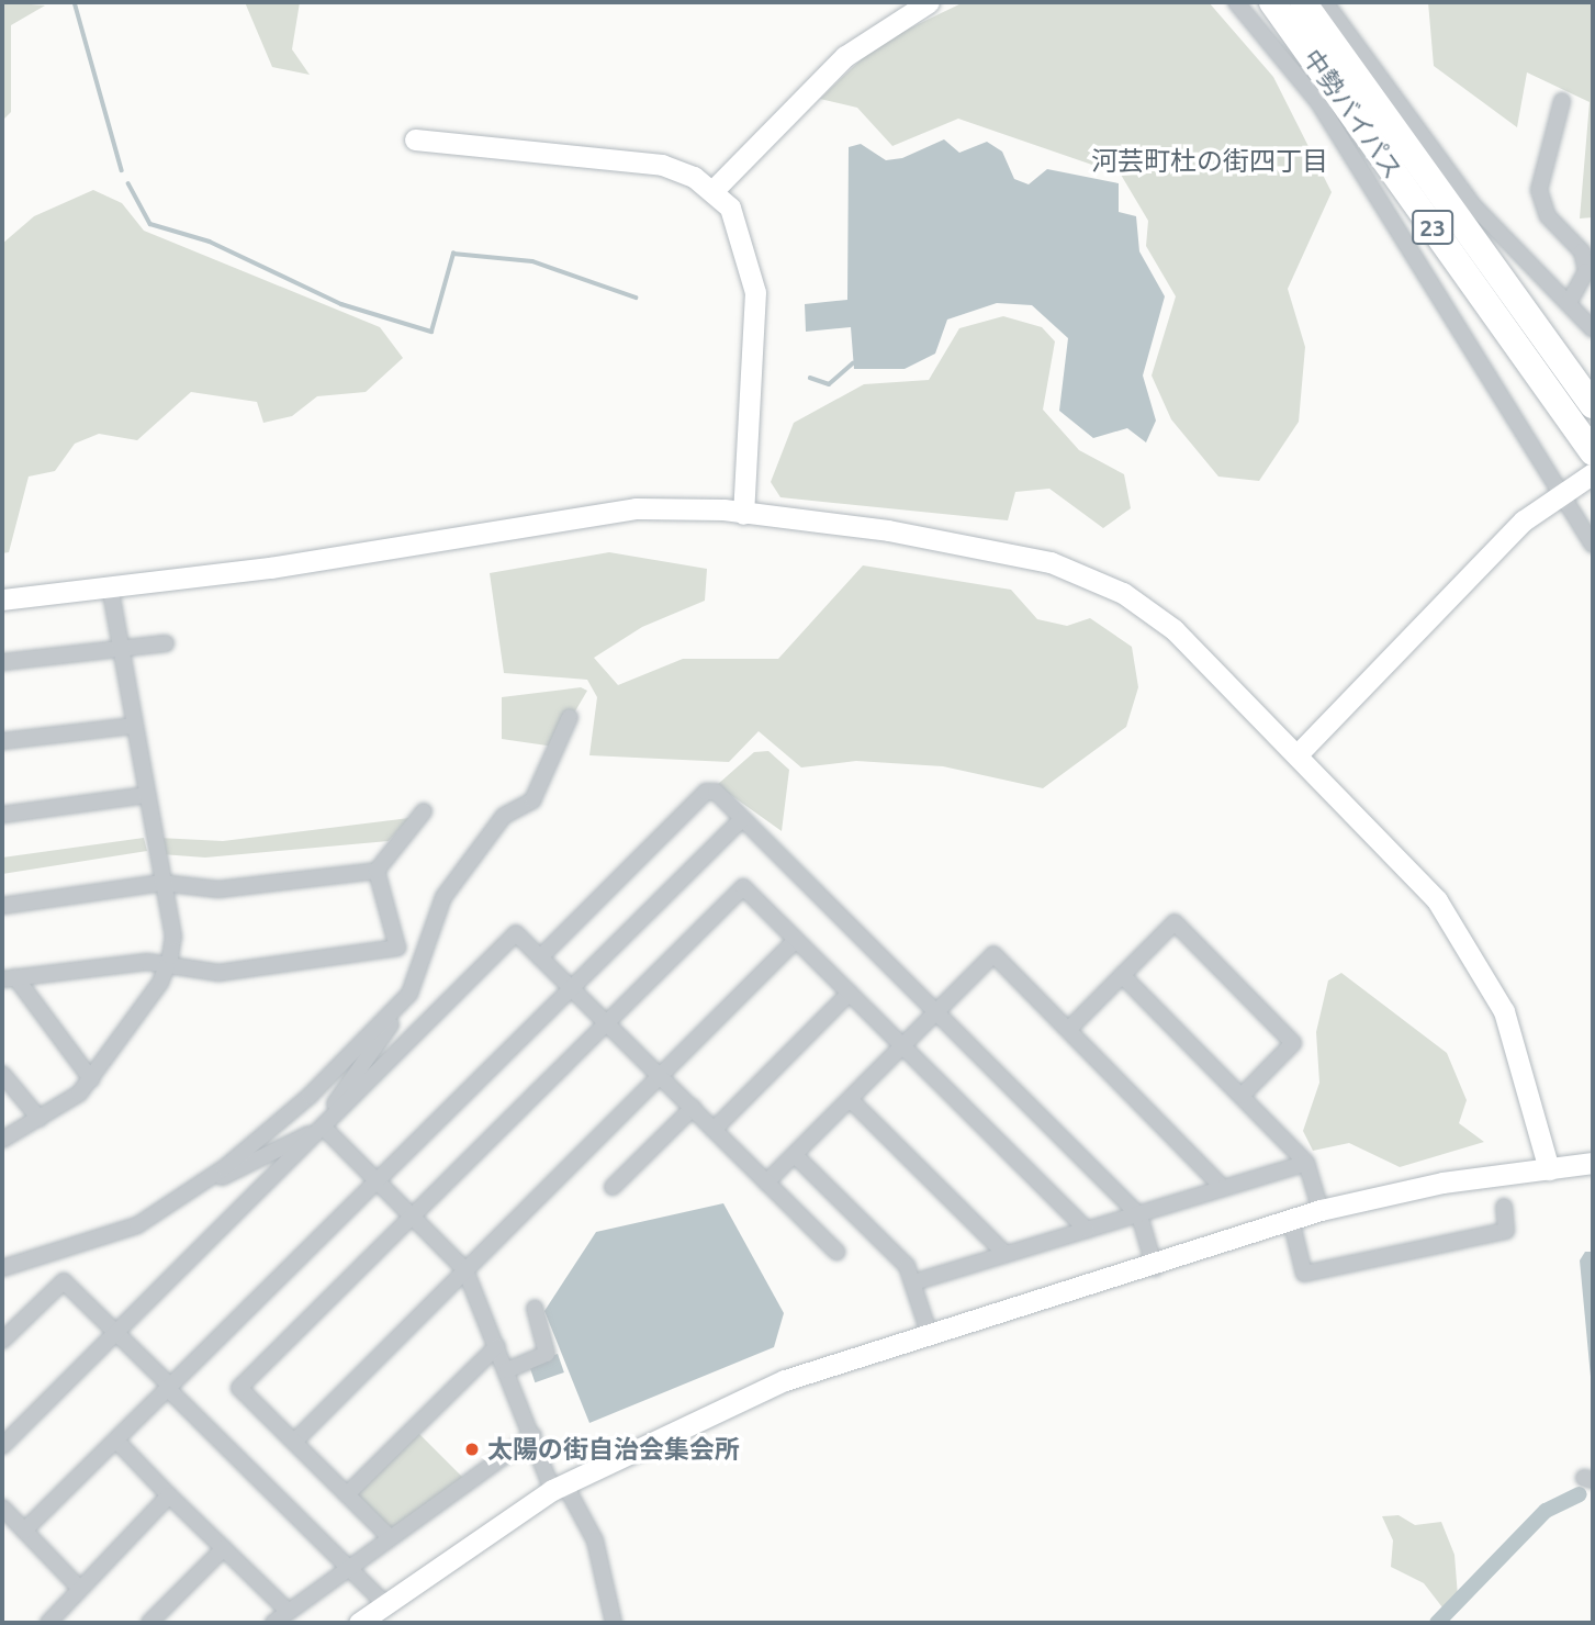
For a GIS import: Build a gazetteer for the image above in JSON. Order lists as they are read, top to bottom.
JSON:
{
  "streets": {
    "highway": ["中勢バイパス", "23"]
  },
  "districts": ["河芸町杜の街四丁目"],
  "places": ["太陽の街自治会集会所"]
}
